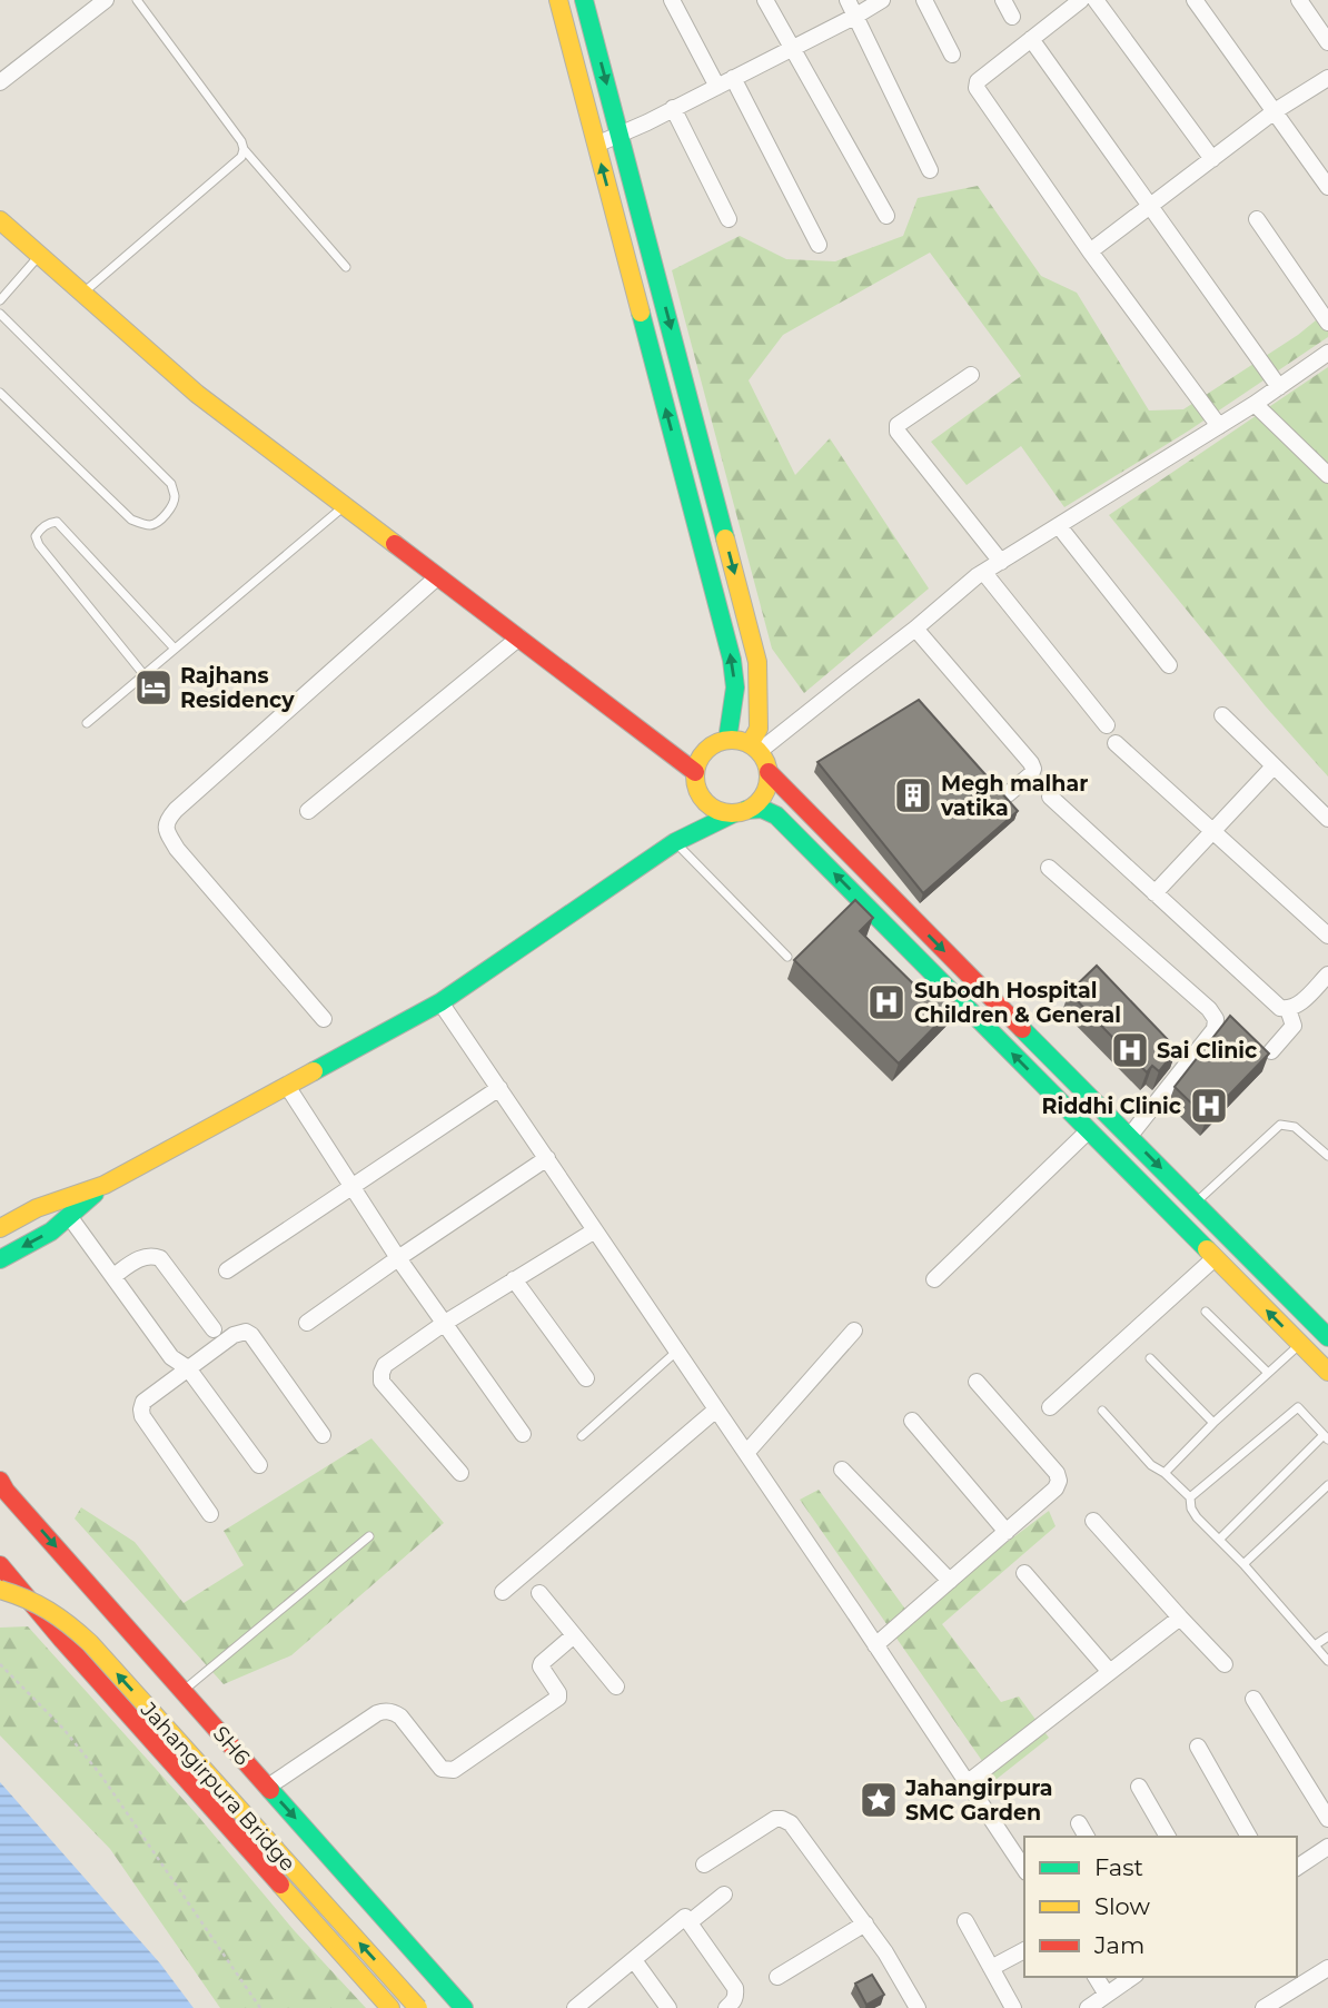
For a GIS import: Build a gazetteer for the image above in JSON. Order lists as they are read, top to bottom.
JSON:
{
  "streets": {
    "street": ["SH6", "Jahangirpura Bridge"]
  },
  "places": {
    "hotel": ["Rajhans Residency"],
    "building": ["Megh malhar vatika"],
    "hospital": ["Subodh Hospital Children & General", "Sai Clinic", "Riddhi Clinic"],
    "place": ["Jahangirpura SMC Garden"]
  },
  "legend": ["Fast", "Slow", "Jam"]
}
